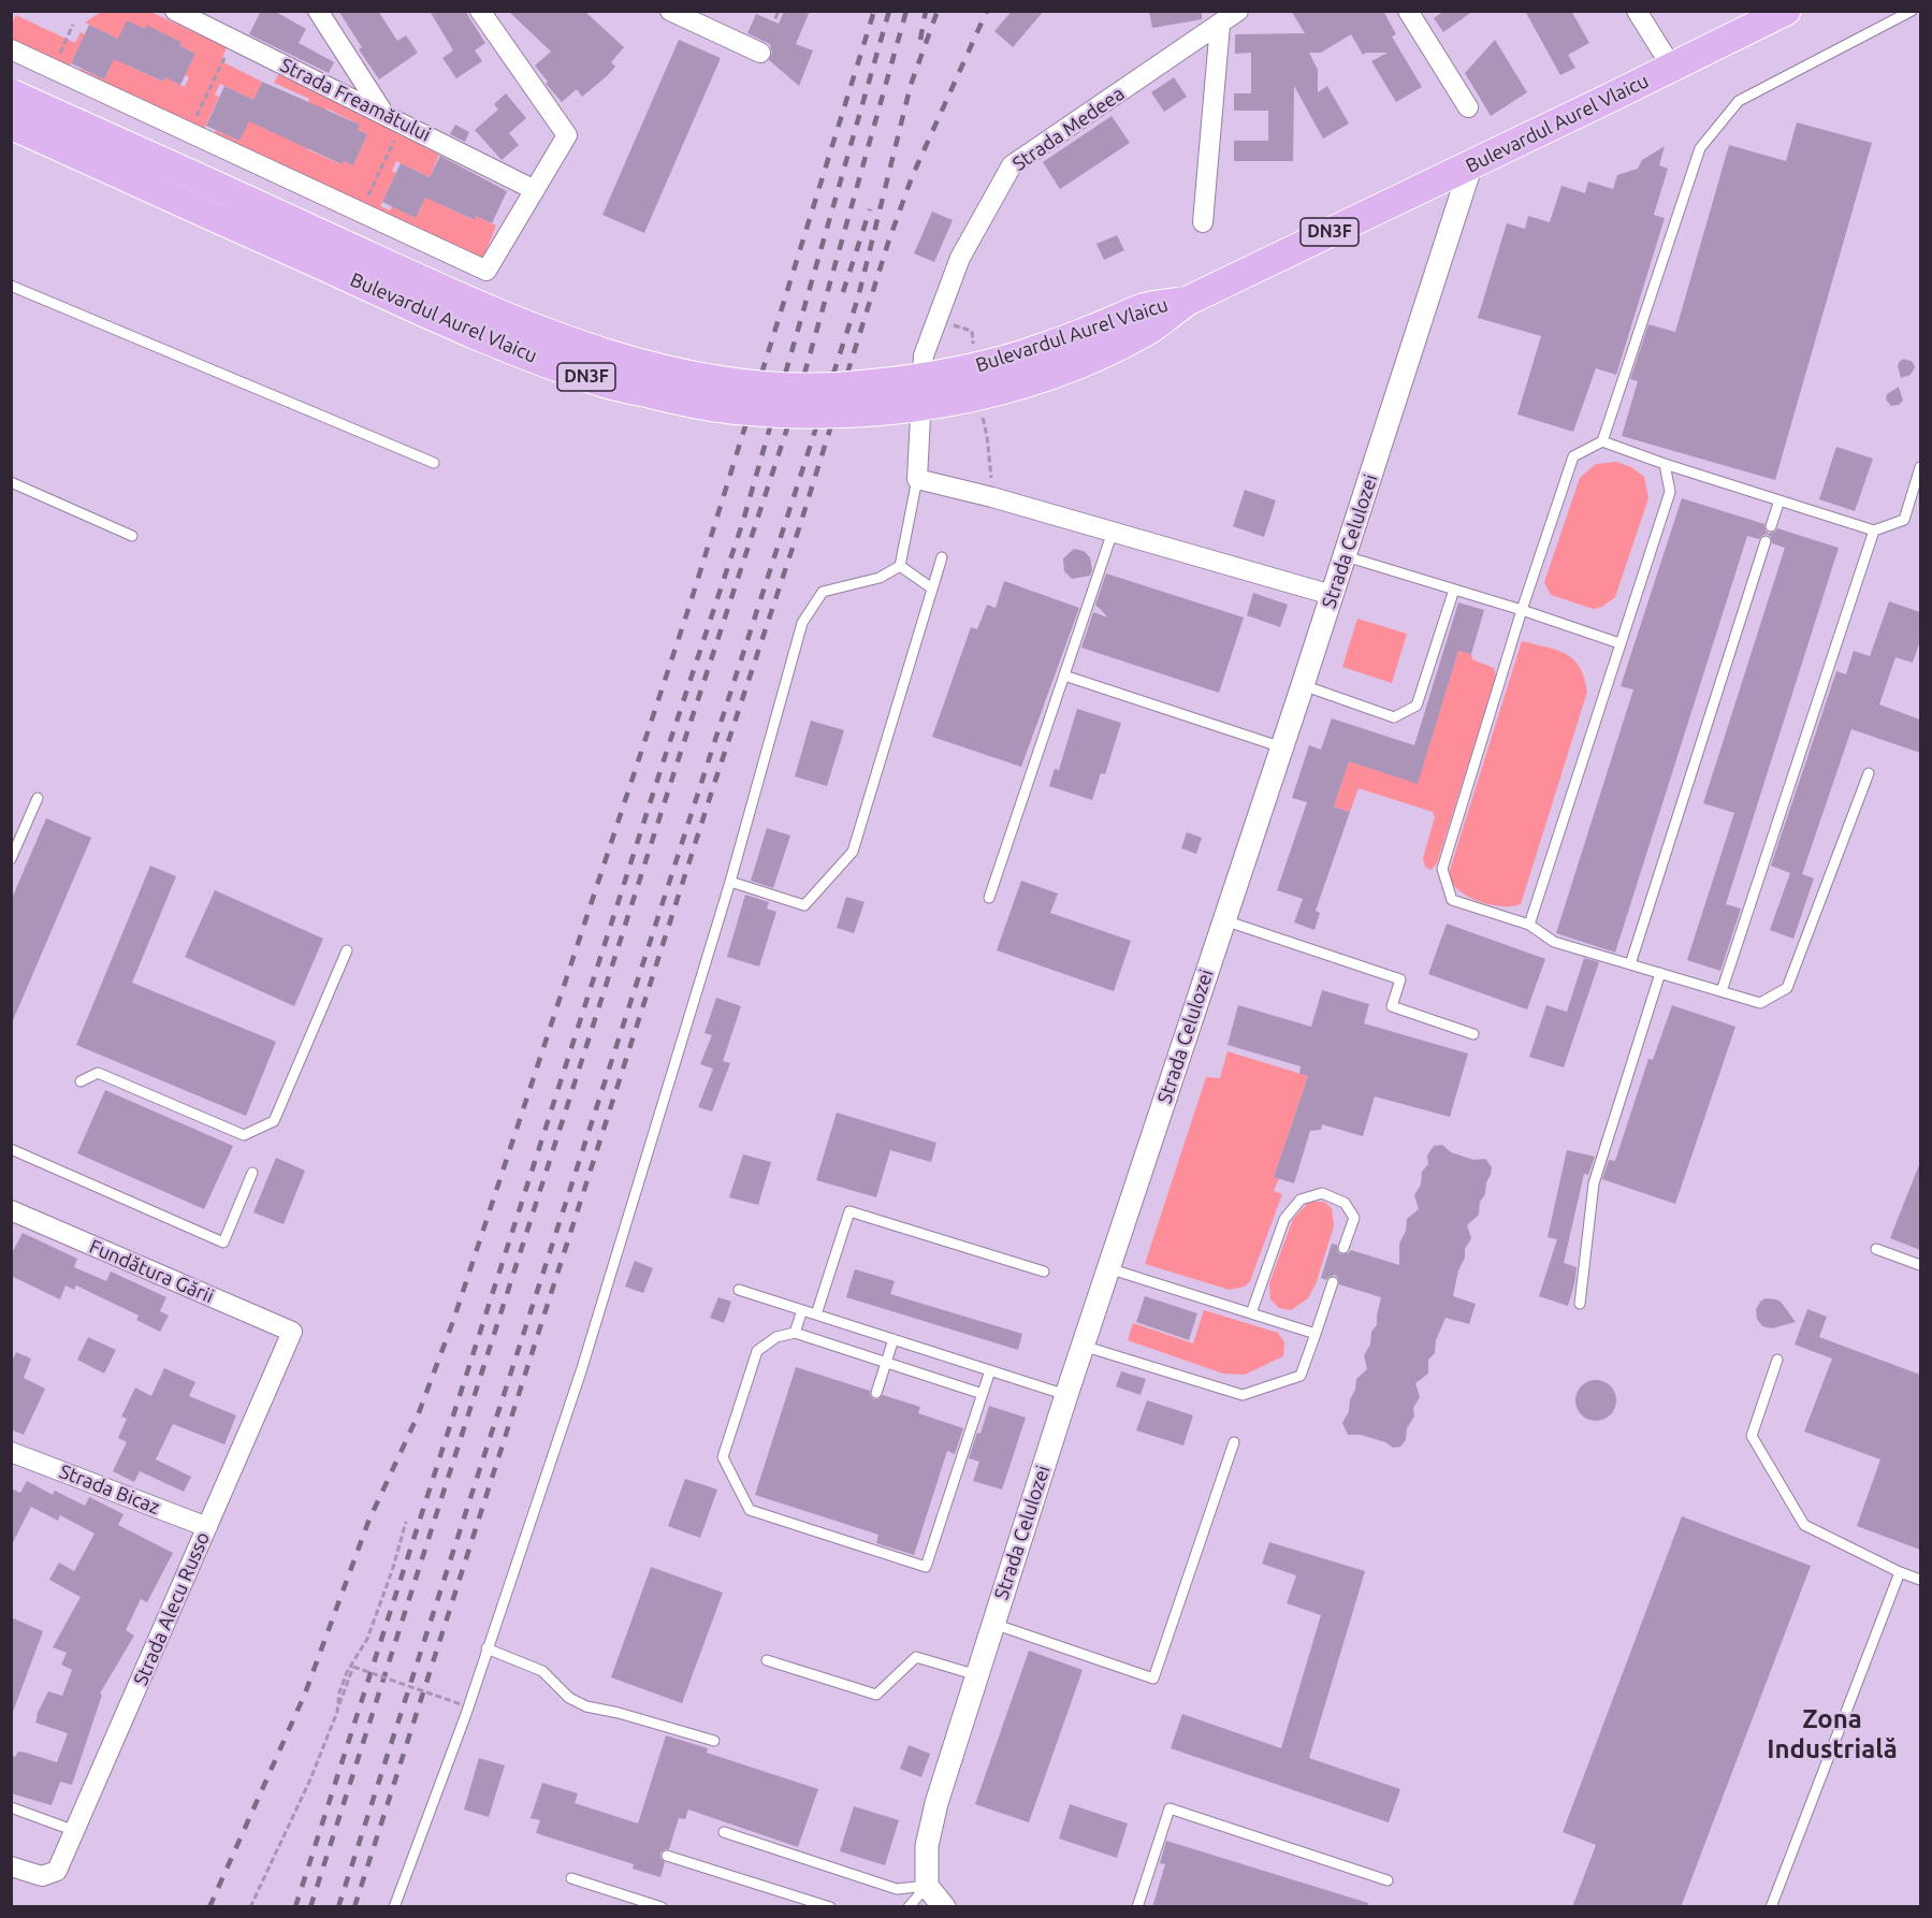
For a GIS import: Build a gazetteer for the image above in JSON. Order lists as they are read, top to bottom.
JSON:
{
  "streets": {
    "main road": ["Bulevardul Aurel Vlaicu", "DN3F"],
    "street": [
      "Strada Freamătului",
      "Strada Medeea",
      "Strada Celulozei",
      "Fundătura Gării",
      "Strada Bicaz",
      "Strada Alecu Russo"
    ]
  },
  "crossings": [
    ["Bulevardul Aurel Vlaicu", "Strada Celulozei"],
    ["Fundătura Gării", "Strada Alecu Russo"],
    ["Strada Bicaz", "Strada Alecu Russo"]
  ],
  "districts": ["Zona Industrială"]
}
